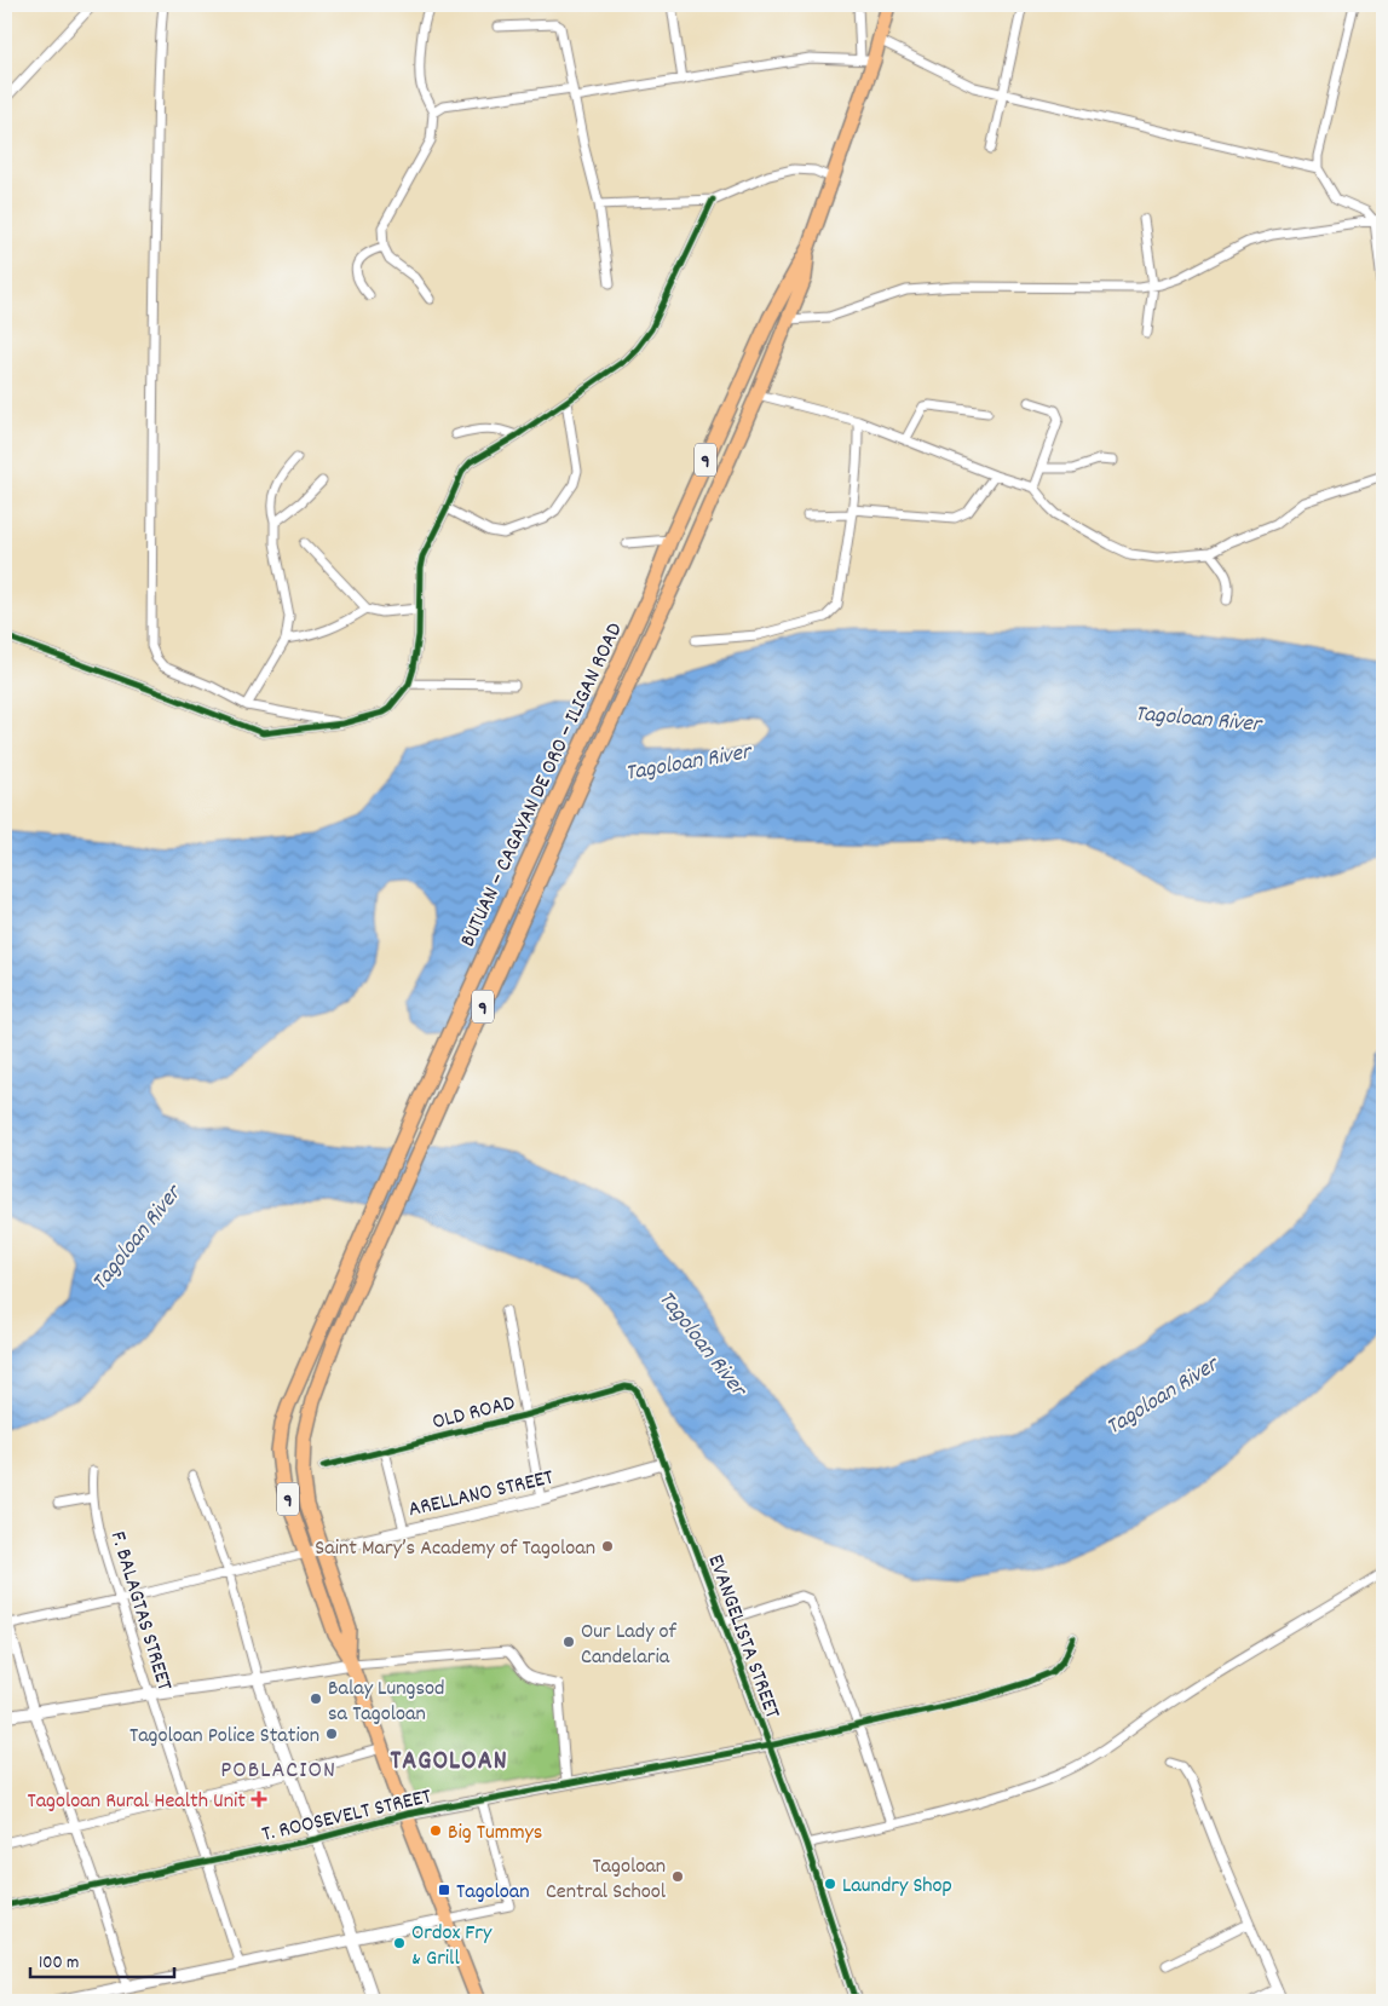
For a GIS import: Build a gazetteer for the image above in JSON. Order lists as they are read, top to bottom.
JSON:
{
  "streets": {
    "highway": ["9", "BUTUAN – CAGAYAN DE ORO – ILIGAN ROAD"],
    "street": [
      "OLD ROAD",
      "ARELLANO STREET",
      "F. BALAGTAS STREET",
      "EVANGELISTA STREET",
      "T. ROOSEVELT STREET"
    ]
  },
  "crossings": [
    ["9", "BUTUAN – CAGAYAN DE ORO – ILIGAN ROAD"],
    ["9", "ARELLANO STREET"],
    ["9", "T. ROOSEVELT STREET"],
    ["BUTUAN – CAGAYAN DE ORO – ILIGAN ROAD", "ARELLANO STREET"],
    ["OLD ROAD", "EVANGELISTA STREET"],
    ["ARELLANO STREET", "EVANGELISTA STREET"],
    ["F. BALAGTAS STREET", "T. ROOSEVELT STREET"],
    ["EVANGELISTA STREET", "T. ROOSEVELT STREET"]
  ],
  "districts": ["TAGOLOAN", "POBLACION"],
  "water": ["Tagoloan River"],
  "places": {
    "other": [
      "Saint Mary’s Academy of Tagoloan",
      "Our Lady of Candelaria",
      "Balay Lungsod sa Tagoloan",
      "Tagoloan Police Station",
      "Big Tummys",
      "Tagoloan Central School",
      "Laundry Shop",
      "Ordox Fry & Grill"
    ],
    "health": ["Tagoloan Rural Health Unit"],
    "transit": ["Tagoloan"]
  },
  "scale_bar": "100 m"
}
